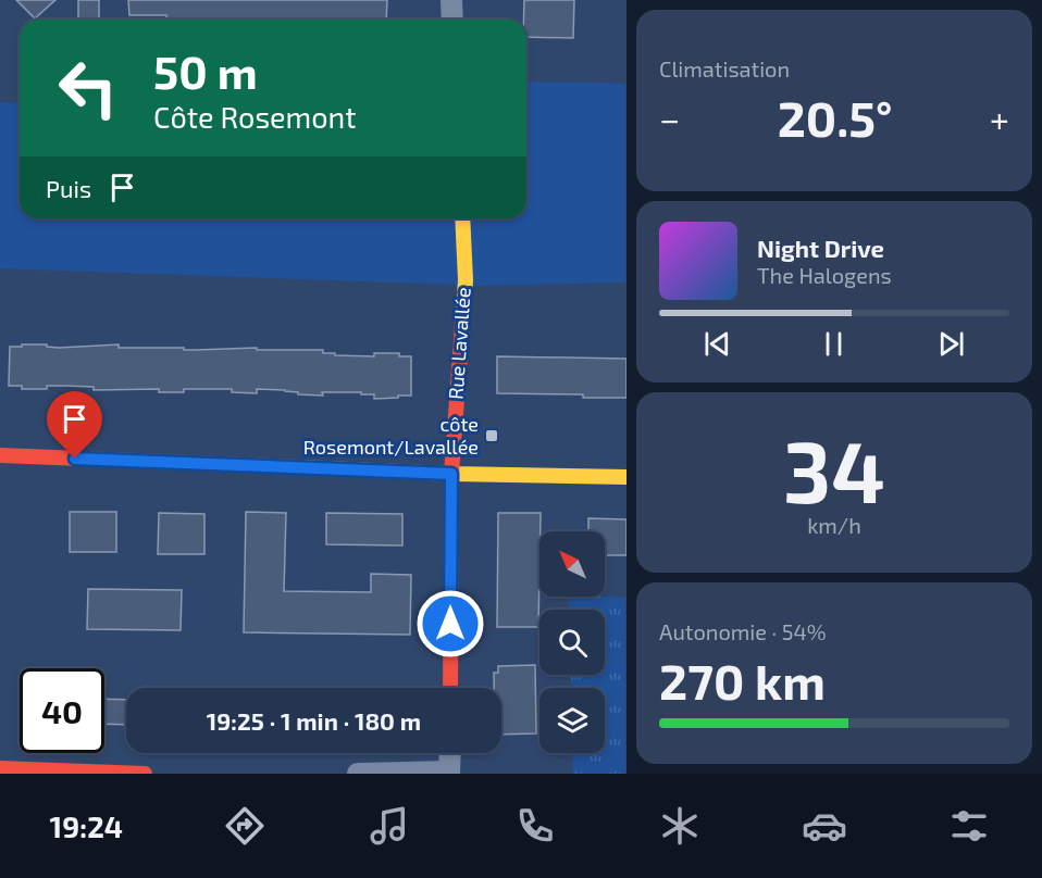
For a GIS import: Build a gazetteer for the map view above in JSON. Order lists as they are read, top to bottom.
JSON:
{
  "streets": {
    "street": ["Rue Lavallée"]
  },
  "places": {
    "transit": ["côte Rosemont/Lavallée"]
  },
  "north": "top left",
  "page": {
    "tile": [
      "Climatisation",
      ["34", "km/h"],
      ["Autonomie · 54%", "270 km"]
    ],
    "turn": ["50 m", "Côte Rosemont"],
    "heat": ["−", "20.5°", "+"],
    "then": "Puis",
    "song": ["Night Drive", "The Halogens"],
    "limit": "40",
    "trip": "19:25 · 1 min · 180 m",
    "tabs": "19:24"
  }
}
